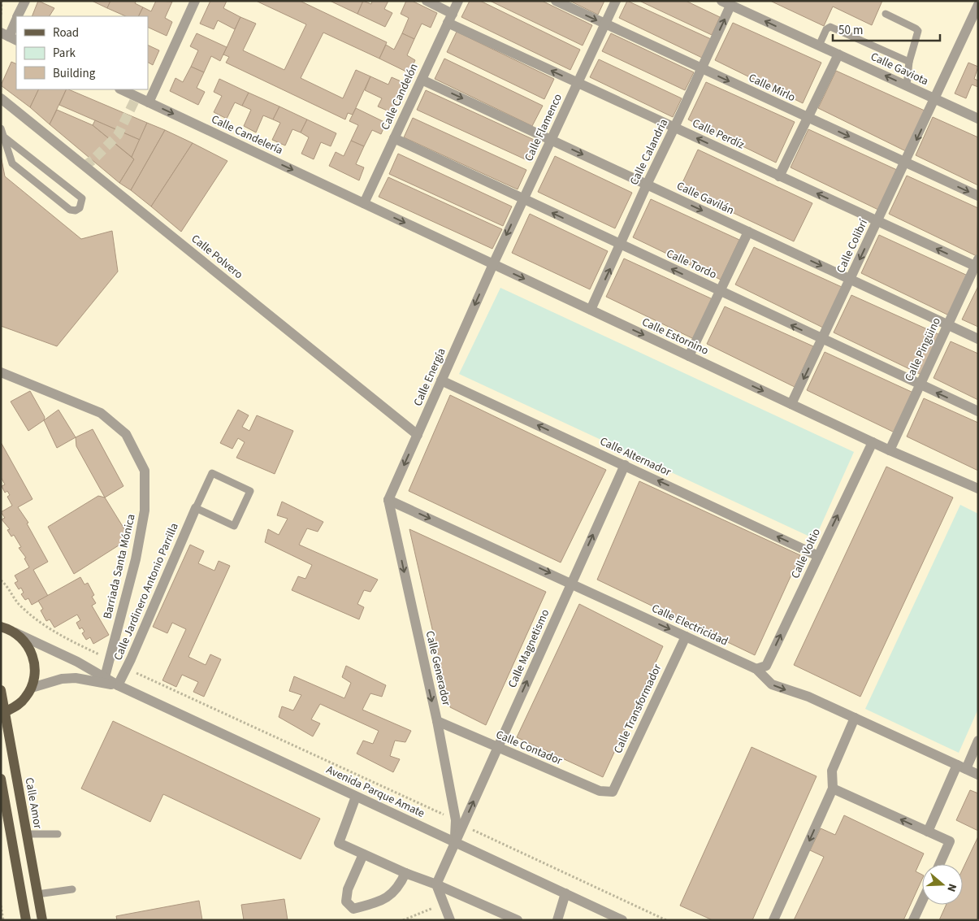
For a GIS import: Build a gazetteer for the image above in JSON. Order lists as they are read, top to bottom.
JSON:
{
  "streets": {
    "main road": ["Calle Amor"],
    "street": [
      "Calle Gaviota",
      "Calle Mirlo",
      "Calle Candelón",
      "Calle Flamenco",
      "Calle Perdíz",
      "Calle Candelería",
      "Calle Calandria",
      "Calle Gavilán",
      "Calle Colibrí",
      "Calle Polvero",
      "Calle Tordo",
      "Calle Estornino",
      "Calle Pingüino",
      "Calle Energía",
      "Calle Alternador",
      "Calle Voltio",
      "Barriada Santa Mónica",
      "Calle Jardinero Antonio Parrilla",
      "Calle Electricidad",
      "Calle Magnetismo",
      "Calle Generador",
      "Calle Transformador",
      "Calle Contador",
      "Avenida Parque Amate"
    ]
  },
  "crossings": [
    ["Calle Gaviota", "Calle Calandria"],
    ["Calle Gaviota", "Calle Colibrí"],
    ["Calle Mirlo", "Calle Flamenco"],
    ["Calle Mirlo", "Calle Calandria"],
    ["Calle Mirlo", "Calle Colibrí"],
    ["Calle Candelón", "Calle Perdíz"],
    ["Calle Candelón", "Calle Candelería"],
    ["Calle Candelón", "Calle Gavilán"],
    ["Calle Candelón", "Calle Tordo"],
    ["Calle Candelón", "Calle Estornino"],
    ["Calle Flamenco", "Calle Perdíz"],
    ["Calle Flamenco", "Calle Gavilán"],
    ["Calle Flamenco", "Calle Tordo"],
    ["Calle Flamenco", "Calle Estornino"],
    ["Calle Flamenco", "Calle Energía"],
    ["Calle Perdíz", "Calle Calandria"],
    ["Calle Perdíz", "Calle Colibrí"],
    ["Calle Perdíz", "Calle Pingüino"],
    ["Calle Candelería", "Calle Estornino"],
    ["Calle Calandria", "Calle Gavilán"],
    ["Calle Calandria", "Calle Tordo"],
    ["Calle Calandria", "Calle Estornino"],
    ["Calle Gavilán", "Calle Colibrí"],
    ["Calle Gavilán", "Calle Pingüino"],
    ["Calle Colibrí", "Calle Tordo"],
    ["Calle Colibrí", "Calle Estornino"],
    ["Calle Polvero", "Calle Energía"],
    ["Calle Tordo", "Calle Pingüino"],
    ["Calle Estornino", "Calle Pingüino"],
    ["Calle Estornino", "Calle Energía"],
    ["Calle Estornino", "Calle Voltio"],
    ["Calle Energía", "Calle Alternador"],
    ["Calle Energía", "Calle Electricidad"],
    ["Calle Energía", "Calle Generador"],
    ["Calle Alternador", "Calle Voltio"],
    ["Calle Alternador", "Calle Magnetismo"],
    ["Calle Voltio", "Calle Electricidad"],
    ["Barriada Santa Mónica", "Avenida Parque Amate"],
    ["Calle Jardinero Antonio Parrilla", "Avenida Parque Amate"],
    ["Calle Electricidad", "Calle Magnetismo"],
    ["Calle Electricidad", "Calle Generador"],
    ["Calle Electricidad", "Calle Transformador"],
    ["Calle Magnetismo", "Calle Generador"],
    ["Calle Magnetismo", "Calle Contador"],
    ["Calle Magnetismo", "Avenida Parque Amate"],
    ["Calle Generador", "Calle Contador"],
    ["Calle Transformador", "Calle Contador"]
  ],
  "one_way": [
    "Calle Gaviota",
    "Calle Mirlo",
    "Calle Perdíz",
    "Calle Candelería",
    "Calle Calandria",
    "Calle Gavilán",
    "Calle Colibrí",
    "Calle Tordo",
    "Calle Estornino",
    "Calle Energía",
    "Calle Alternador",
    "Calle Voltio",
    "Calle Electricidad",
    "Calle Magnetismo",
    "Calle Generador"
  ],
  "legend": ["Road", "Park", "Building"],
  "scale_bar": "50 m",
  "north": "right"
}
